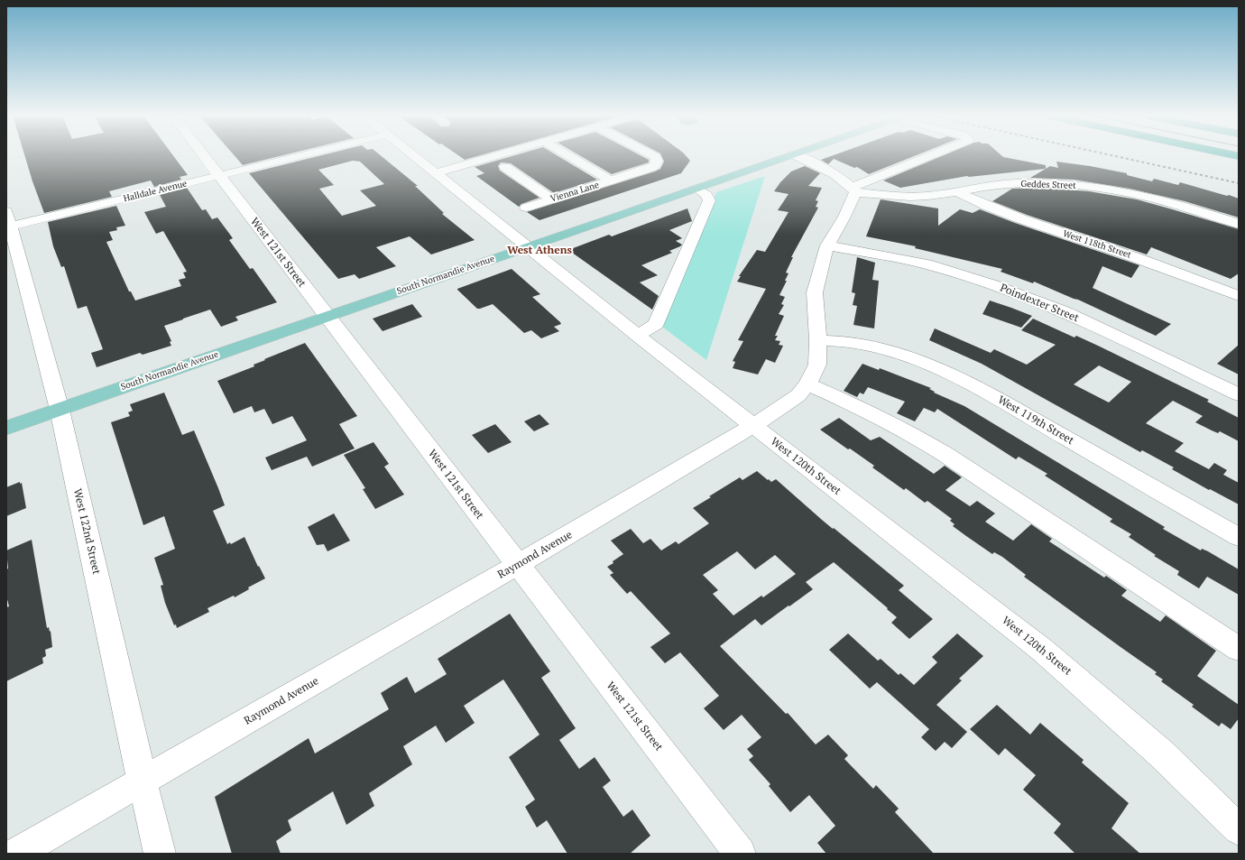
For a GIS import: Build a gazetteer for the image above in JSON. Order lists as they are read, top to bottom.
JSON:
{
  "streets": {
    "main road": ["South Normandie Avenue"],
    "street": [
      "Geddes Street",
      "Halldale Avenue",
      "Vienna Lane",
      "West 118th Street",
      "West 121st Street",
      "Poindexter Street",
      "West 119th Street",
      "West 120th Street",
      "West 122nd Street",
      "Raymond Avenue"
    ]
  },
  "crossings": [
    ["Geddes Street", "West 118th Street"],
    ["Geddes Street", "Raymond Avenue"],
    ["Halldale Avenue", "West 121st Street"],
    ["Halldale Avenue", "West 122nd Street"],
    ["West 121st Street", "South Normandie Avenue"],
    ["West 121st Street", "Raymond Avenue"],
    ["South Normandie Avenue", "West 120th Street"],
    ["South Normandie Avenue", "West 122nd Street"],
    ["Poindexter Street", "Raymond Avenue"],
    ["West 119th Street", "Raymond Avenue"],
    ["West 120th Street", "Raymond Avenue"],
    ["West 122nd Street", "Raymond Avenue"]
  ],
  "districts": ["West Athens"]
}
